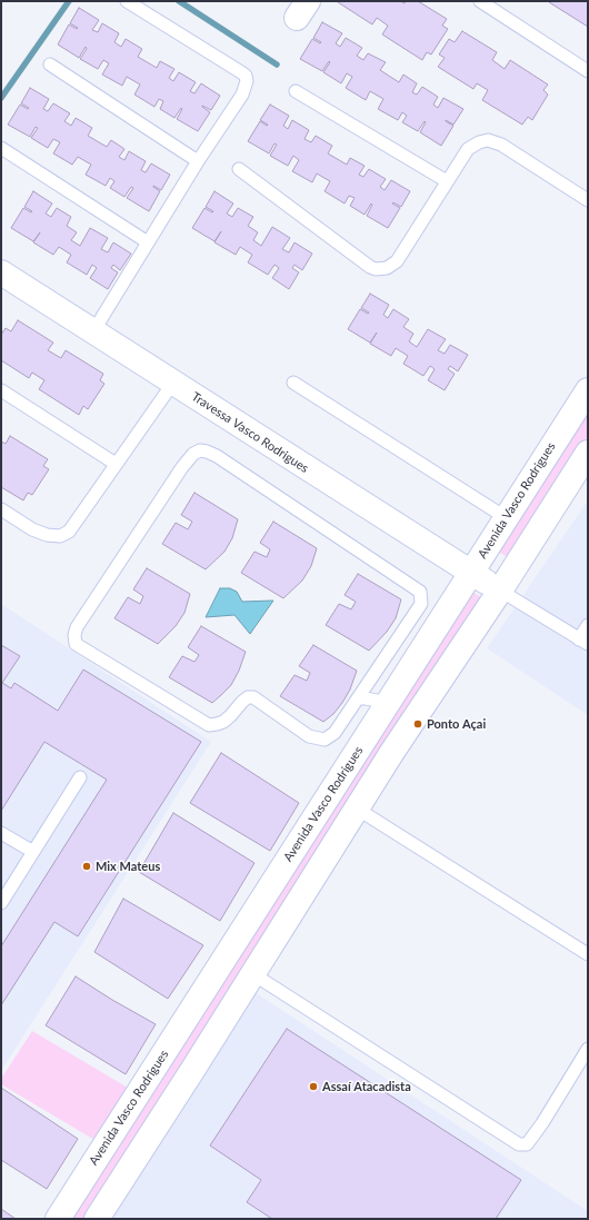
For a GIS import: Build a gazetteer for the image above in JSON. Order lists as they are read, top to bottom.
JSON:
{
  "streets": {
    "street": ["Travessa Vasco Rodrigues", "Avenida Vasco Rodrigues"]
  },
  "crossings": [
    ["Travessa Vasco Rodrigues", "Avenida Vasco Rodrigues"]
  ],
  "places": ["Ponto Açai", "Mix Mateus", "Assaí Atacadista"]
}
